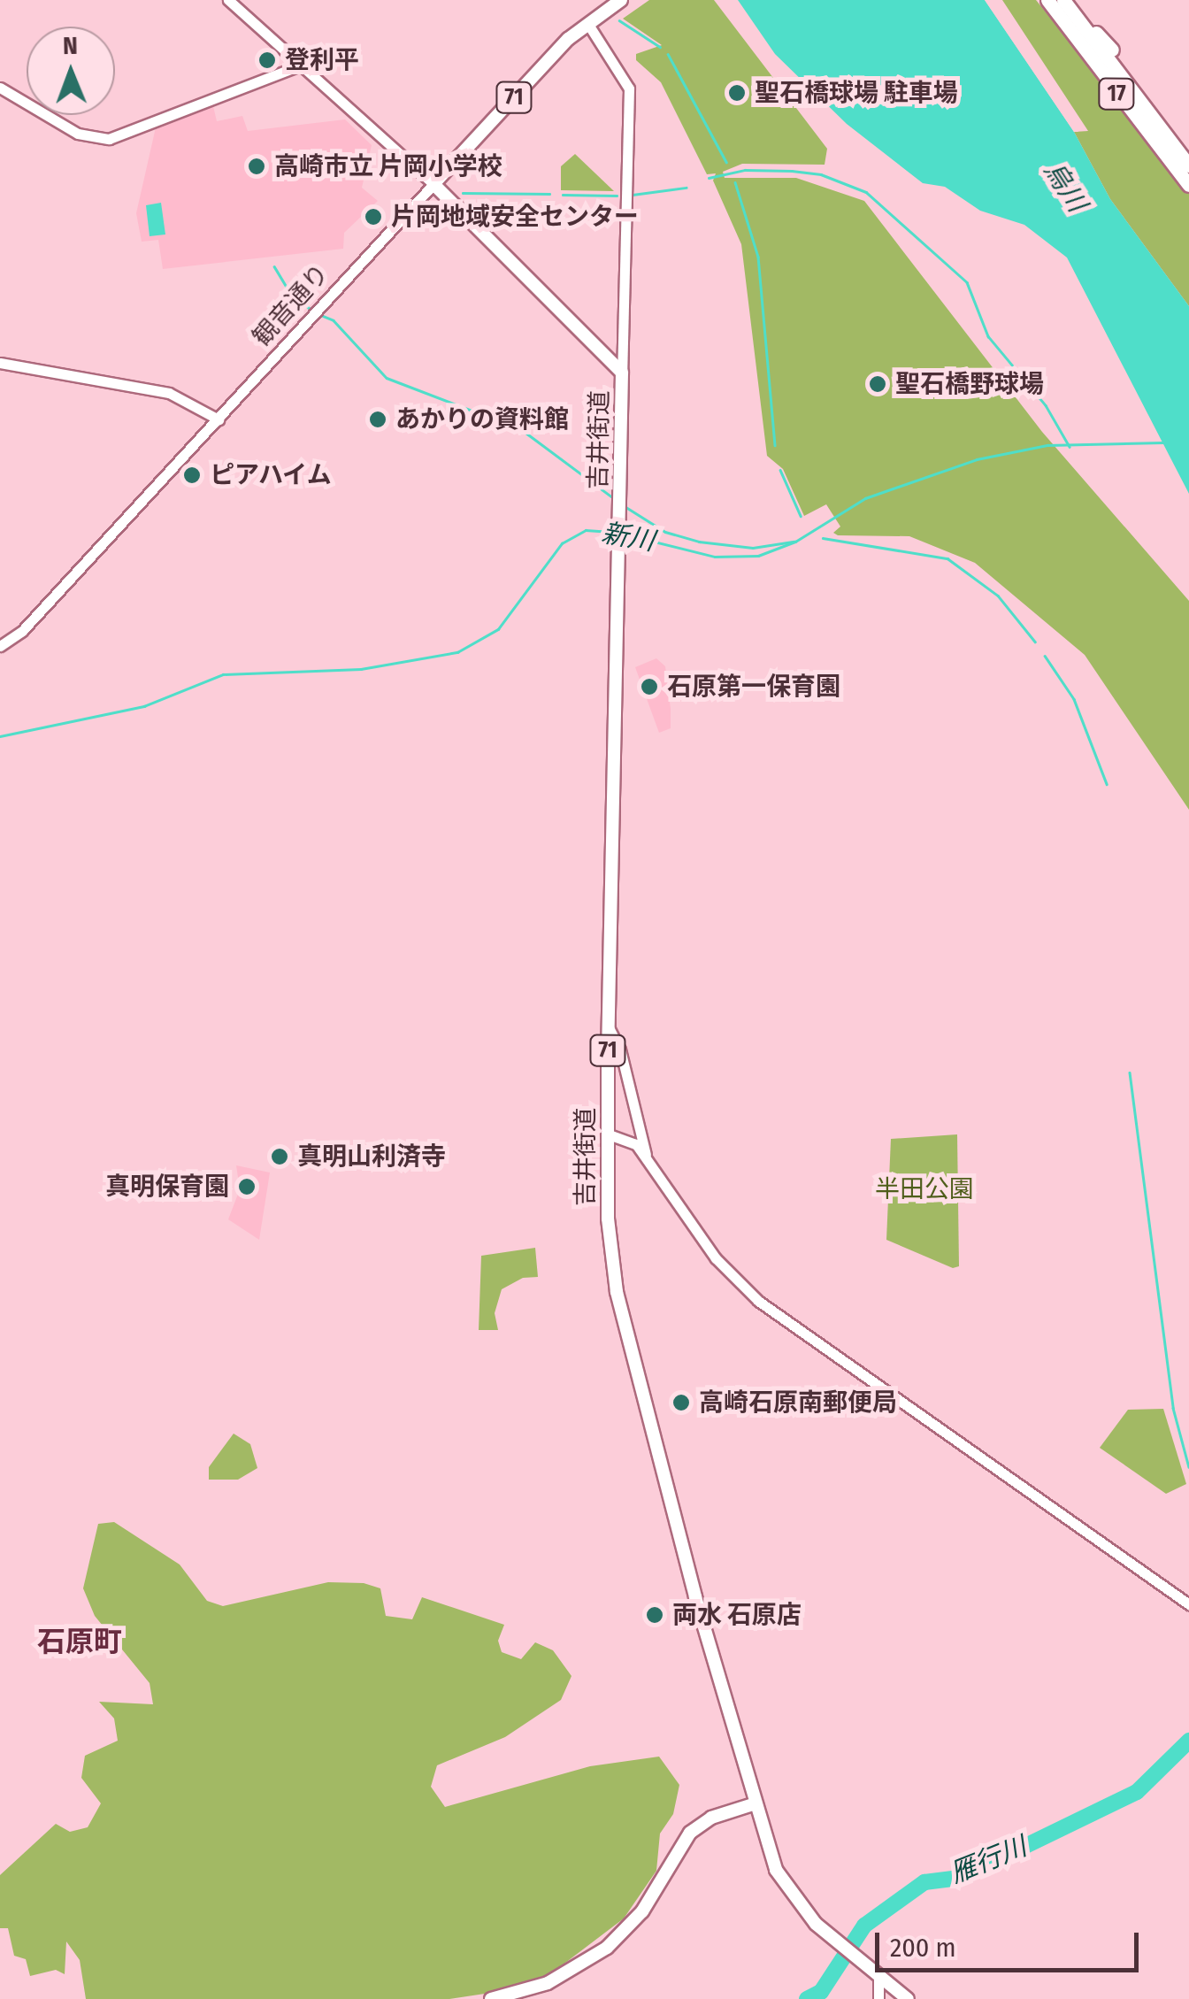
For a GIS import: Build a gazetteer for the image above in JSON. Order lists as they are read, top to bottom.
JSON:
{
  "streets": {
    "highway": ["17"],
    "main road": ["71", "観音通り", "吉井街道"]
  },
  "crossings": [
    ["71", "吉井街道"],
    ["観音通り", "吉井街道"]
  ],
  "districts": ["石原町"],
  "water": ["烏川", "新川", "雁行川"],
  "parks": ["半田公園"],
  "places": [
    "登利平",
    "聖石橋球場 駐車場",
    "高崎市立 片岡小学校",
    "片岡地域安全センター",
    "聖石橋野球場",
    "あかりの資料館",
    "ピアハイム",
    "石原第一保育園",
    "真明山利済寺",
    "真明保育園",
    "高崎石原南郵便局",
    "両水 石原店"
  ],
  "scale_bar": "200 m",
  "north": "top"
}
